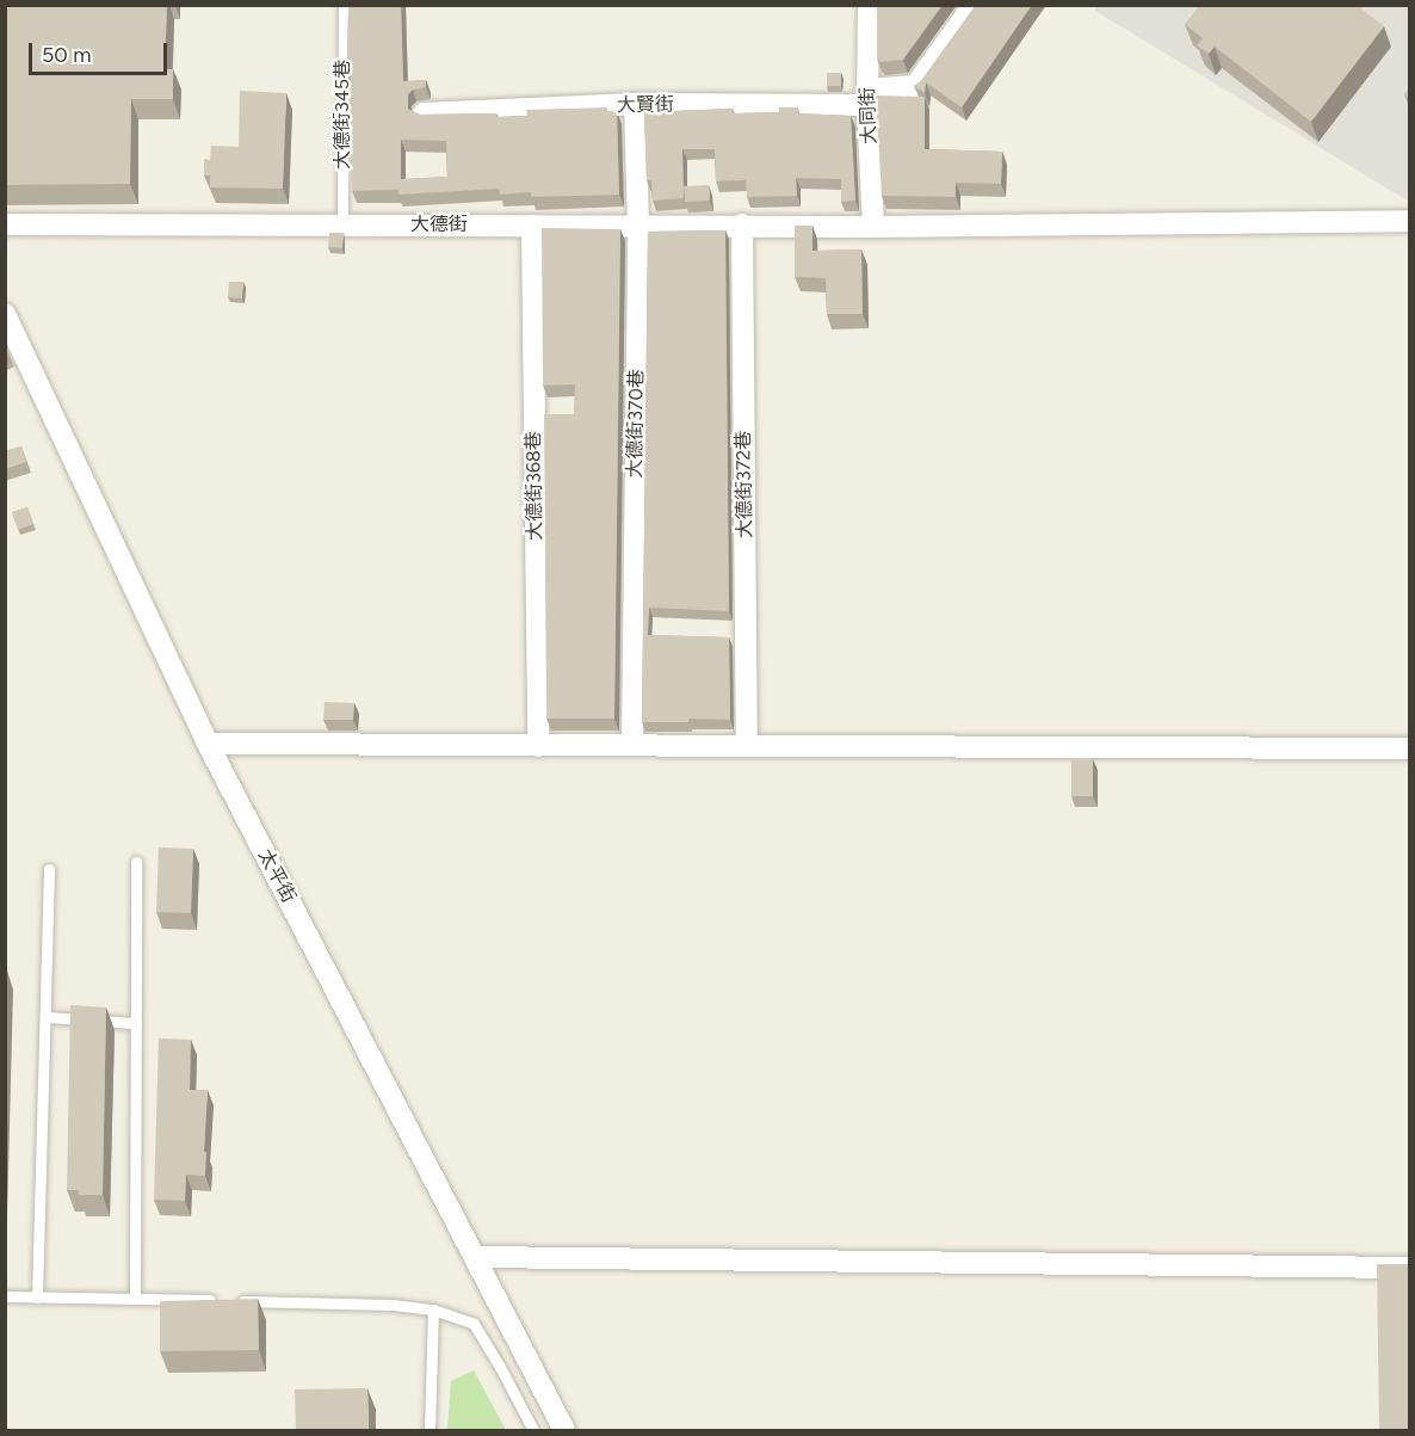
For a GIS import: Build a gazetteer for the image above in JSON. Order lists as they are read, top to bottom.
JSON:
{
  "streets": {
    "street": [
      "大賢街",
      "大同街",
      "大德街",
      "大德街370巷",
      "大德街372巷",
      "大德街368巷",
      "太平街"
    ],
    "lane": ["大德街345巷"]
  },
  "crossings": [
    ["大賢街", "大同街"],
    ["大賢街", "大德街370巷"],
    ["大德街345巷", "大德街"],
    ["大同街", "大德街"],
    ["大德街", "大德街370巷"],
    ["大德街", "大德街372巷"],
    ["大德街", "大德街368巷"]
  ],
  "scale_bar": "50 m"
}
